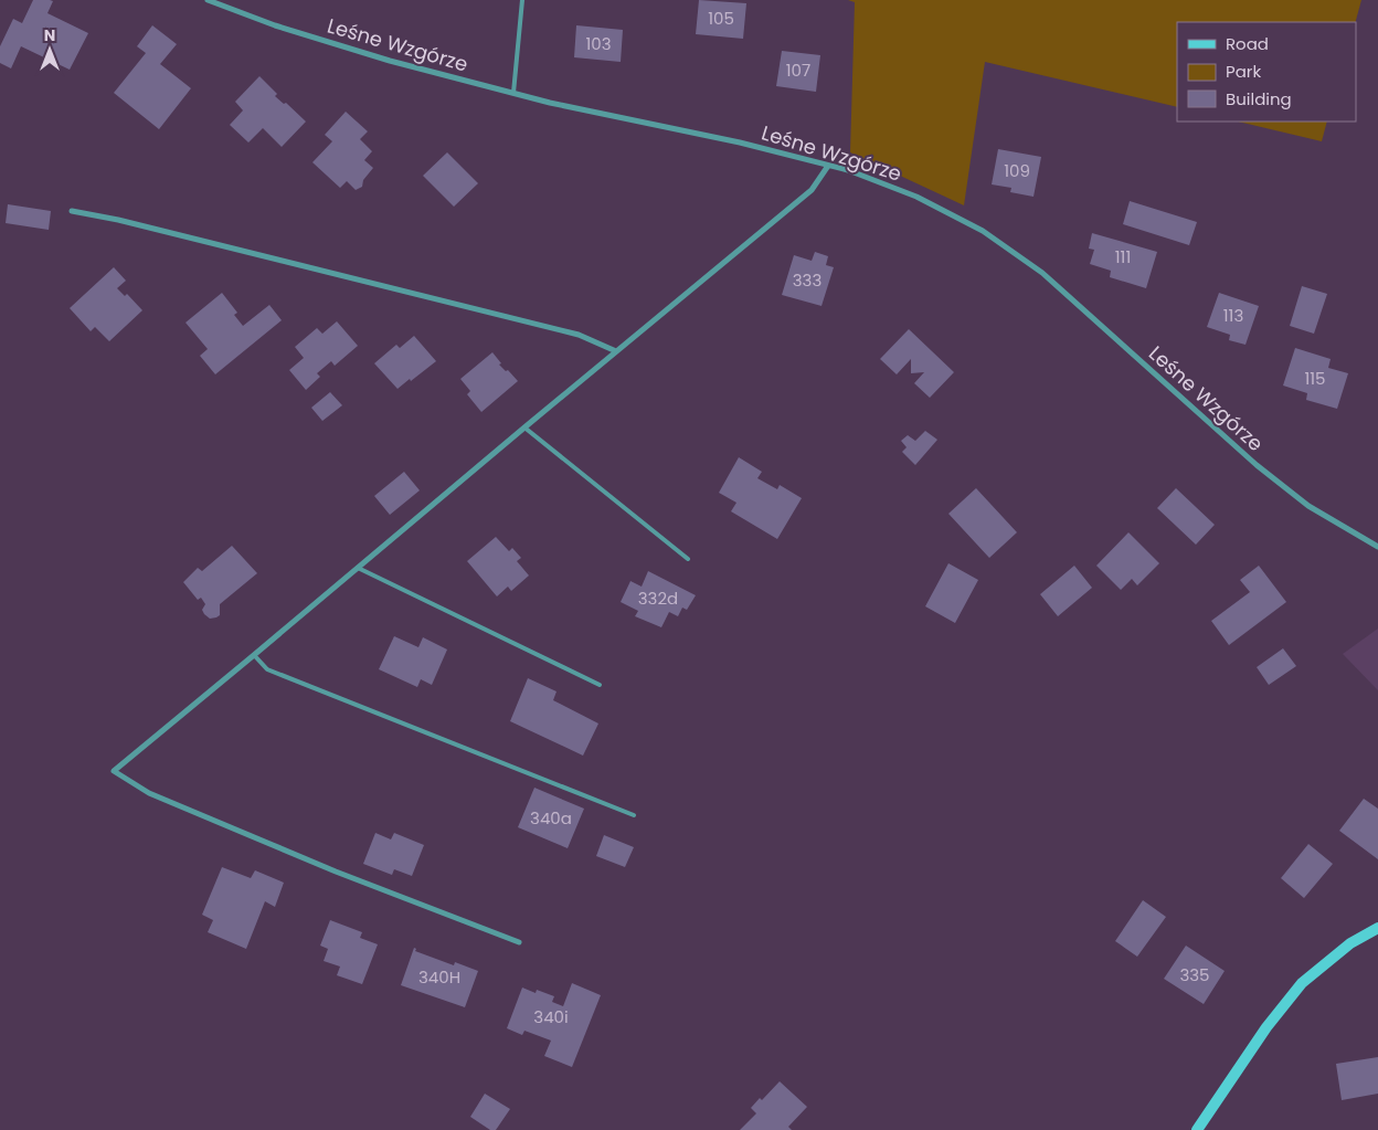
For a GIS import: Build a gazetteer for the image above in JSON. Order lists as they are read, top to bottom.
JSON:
{
  "streets": {
    "street": ["Leśne Wzgórze"]
  },
  "house_numbers": [
    "105",
    "103",
    "107",
    "109",
    "111",
    "333",
    "113",
    "115",
    "332d",
    "340a",
    "335",
    "340H",
    "340i"
  ],
  "legend": ["Road", "Park", "Building"],
  "north": "top"
}
